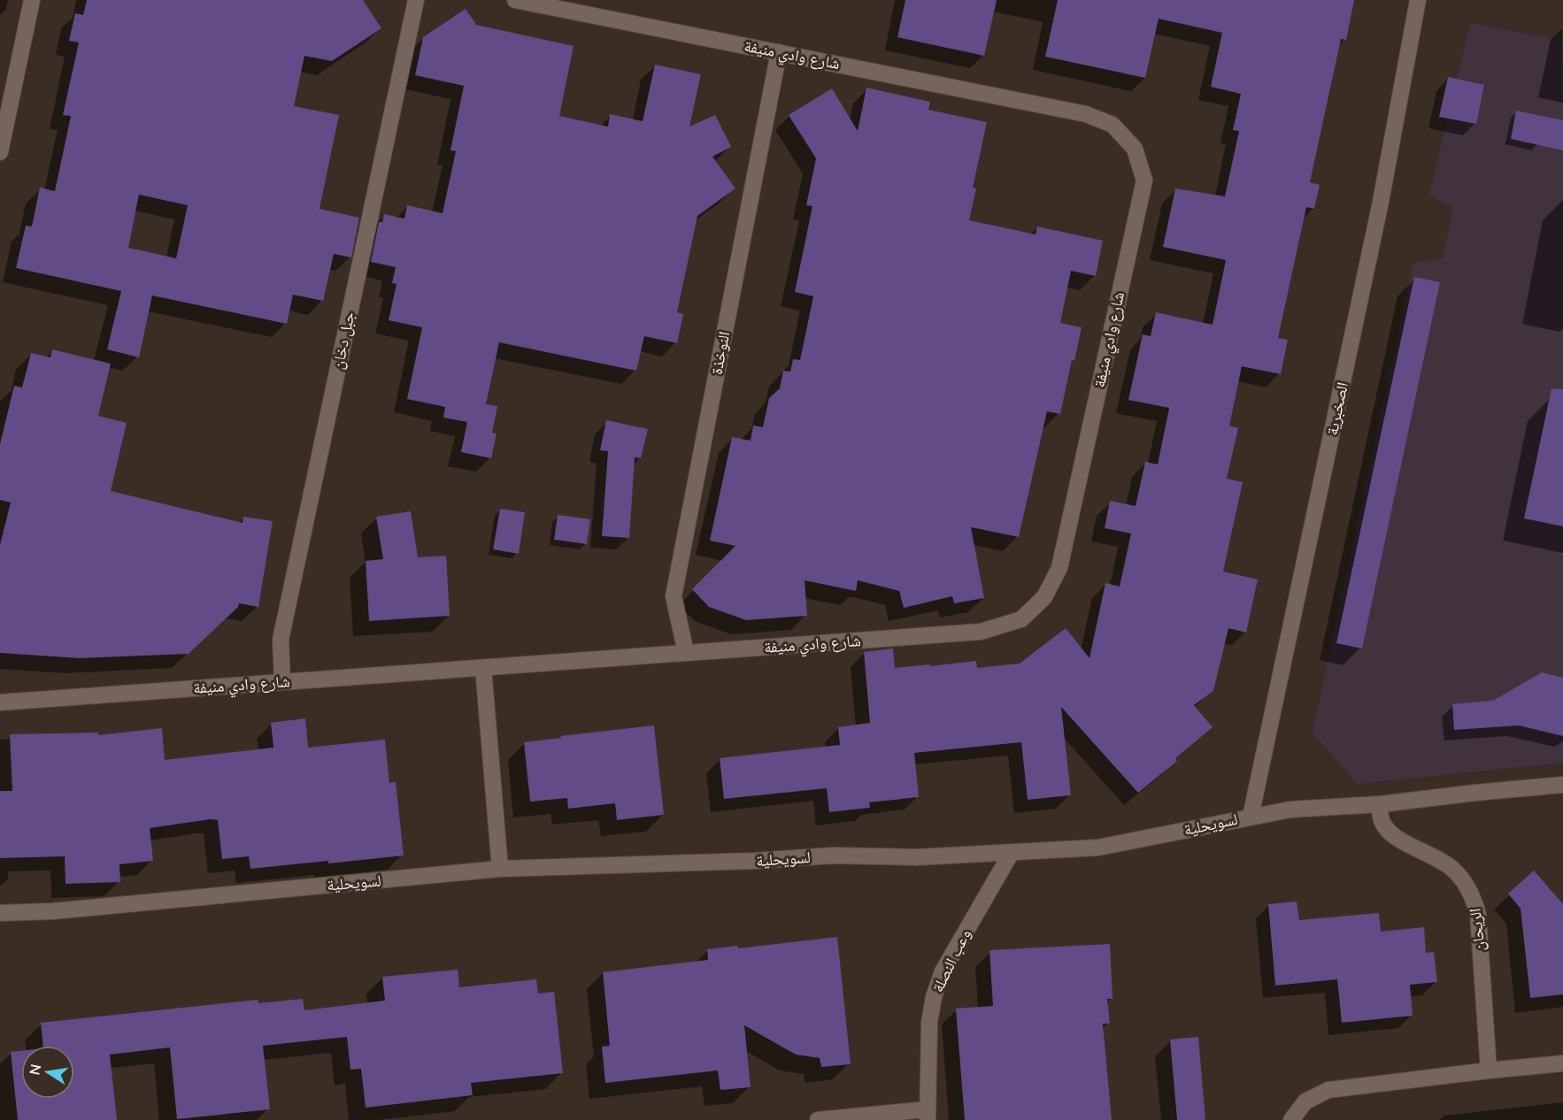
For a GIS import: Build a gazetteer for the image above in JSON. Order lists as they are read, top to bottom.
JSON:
{
  "streets": {
    "street": [
      "شارع وادي منيفة",
      "جبل دخان",
      "النوخذة",
      "الصخبرية",
      "لسويحلية",
      "الريحان",
      "وعب النصلة"
    ]
  },
  "crossings": [
    ["شارع وادي منيفة", "جبل دخان"],
    ["شارع وادي منيفة", "النوخذة"],
    ["الصخبرية", "لسويحلية"],
    ["لسويحلية", "الريحان"],
    ["لسويحلية", "وعب النصلة"]
  ],
  "north": "left"
}
